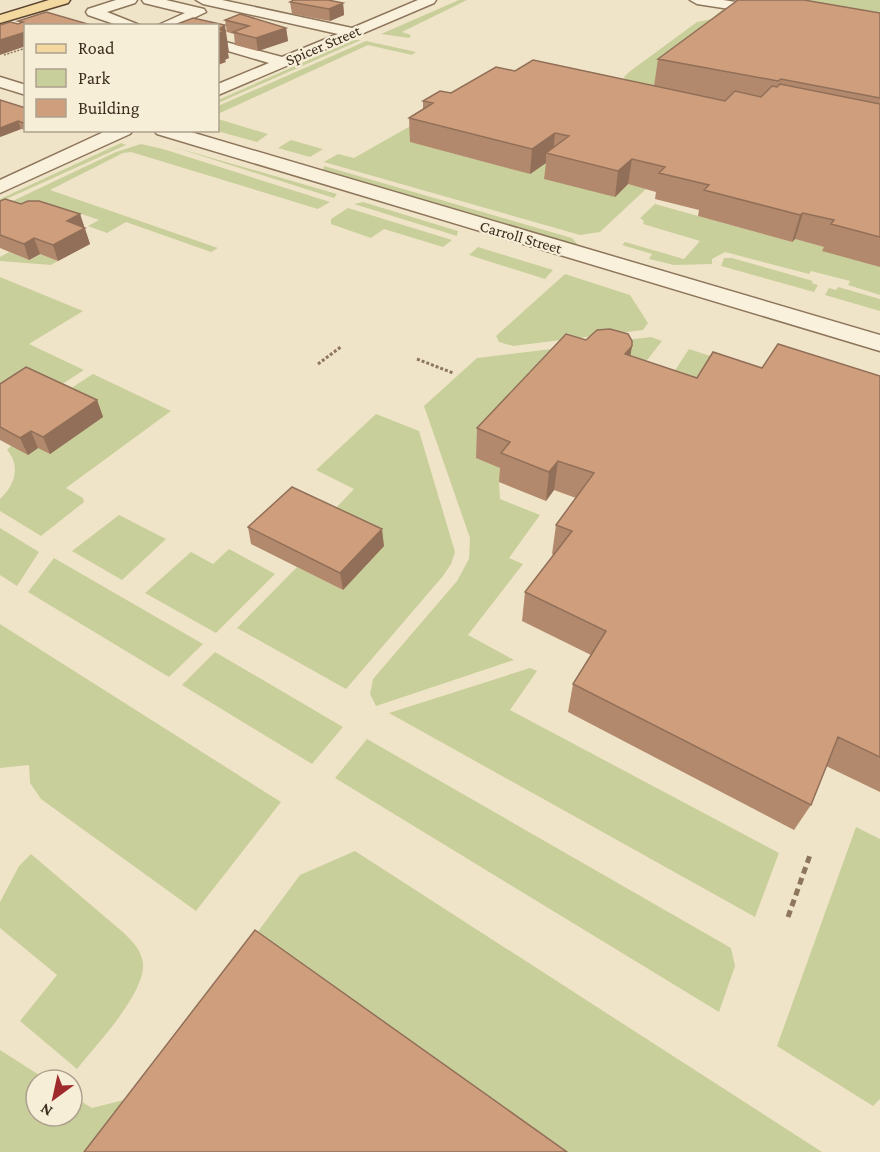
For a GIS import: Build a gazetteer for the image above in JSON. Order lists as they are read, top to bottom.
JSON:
{
  "streets": {
    "street": ["Spicer Street", "Carroll Street"]
  },
  "legend": ["Road", "Park", "Building"],
  "north": "bottom left"
}
